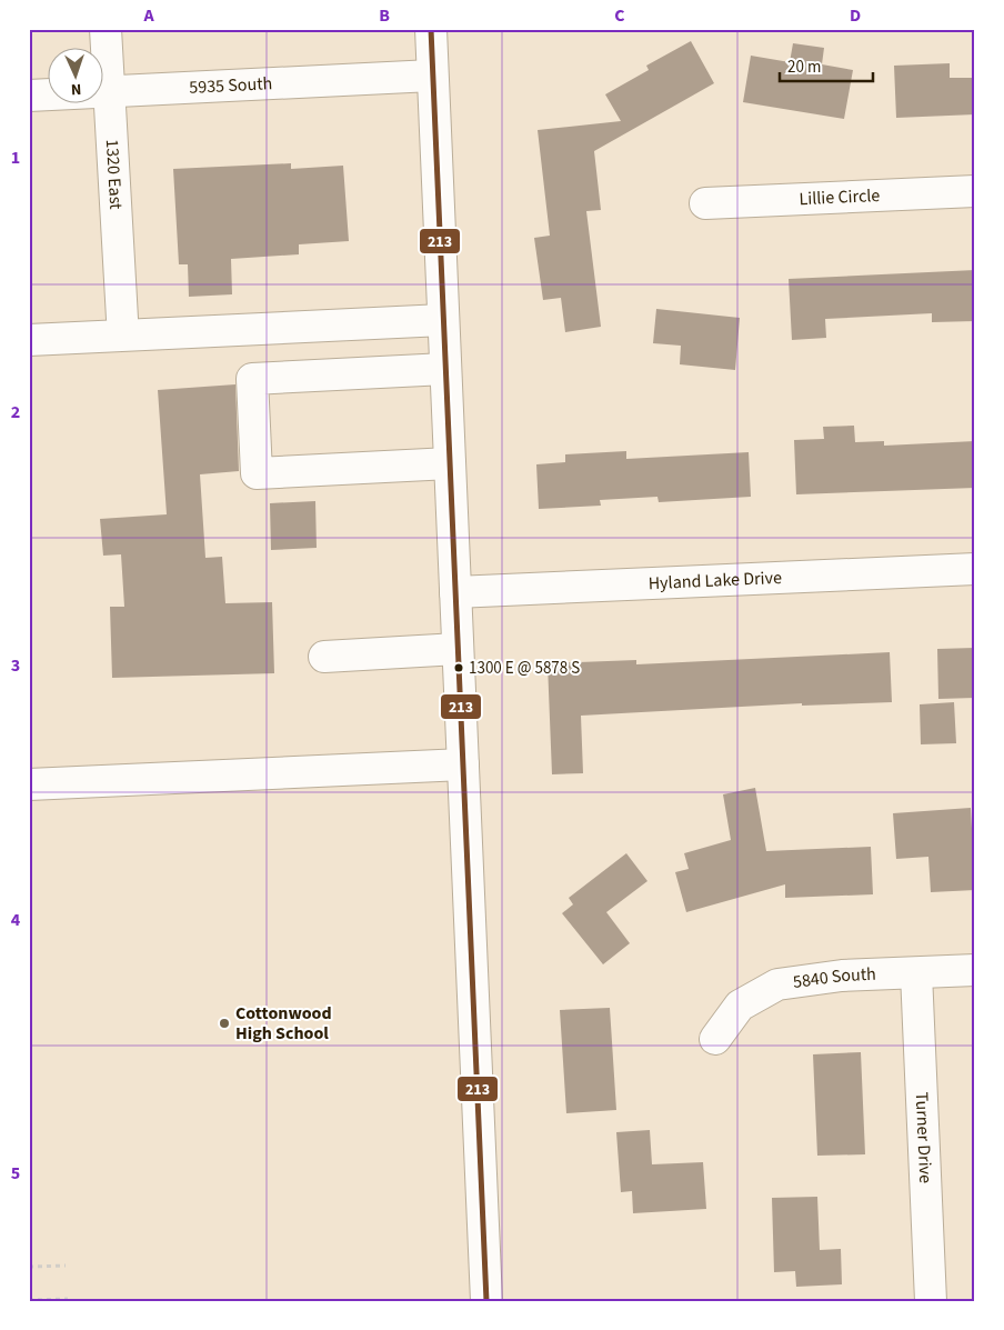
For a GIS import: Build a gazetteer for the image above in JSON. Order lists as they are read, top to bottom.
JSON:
{
  "streets": {
    "street": [
      "5935 South",
      "1320 East",
      "Lillie Circle",
      "Hyland Lake Drive",
      "5840 South",
      "Turner Drive"
    ]
  },
  "crossings": [
    ["5935 South", "1320 East"],
    ["5840 South", "Turner Drive"]
  ],
  "places": ["1300 E @ 5878 S", "Cottonwood High School"],
  "lines": ["transit line 213"],
  "scale_bar": "20 m",
  "north": "bottom",
  "grid": {
    "columns": [
      "A",
      "B",
      "C",
      "D"
    ],
    "rows": [
      "1",
      "2",
      "3",
      "4",
      "5"
    ]
  }
}
